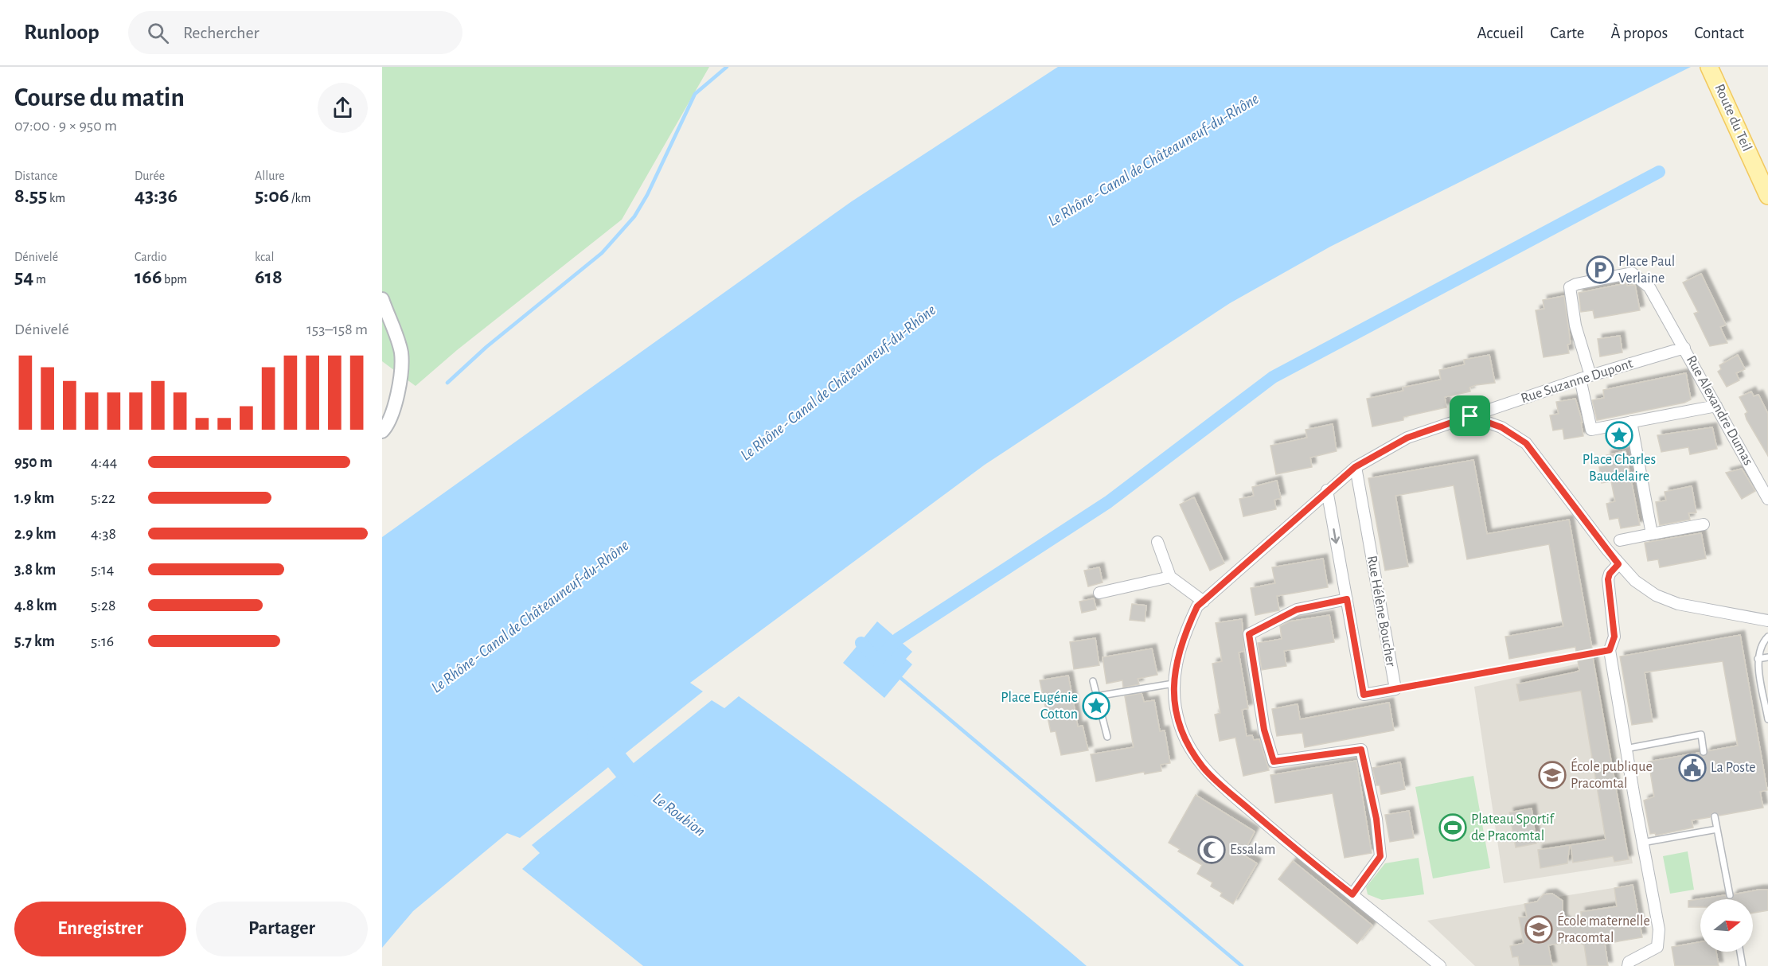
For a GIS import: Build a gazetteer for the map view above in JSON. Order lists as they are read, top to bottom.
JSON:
{
  "streets": {
    "main road": ["Route du Teil"],
    "street": ["Rue Suzanne Dupont", "Rue Alexandre Dumas", "Rue Hélène Boucher"]
  },
  "crossings": [
    ["Rue Suzanne Dupont", "Rue Alexandre Dumas"],
    ["Rue Suzanne Dupont", "Rue Hélène Boucher"]
  ],
  "water": ["Le Rhône - Canal de Châteauneuf-du-Rhône", "Le Roubion"],
  "places": {
    "parking": ["Place Paul Verlaine"],
    "place": ["Place Charles Baudelaire", "Place Eugénie Cotton"],
    "public building": ["La Poste"],
    "school or university": ["École publique Pracomtal", "École maternelle Pracomtal"],
    "sports": ["Plateau Sportif de Pracomtal"],
    "mosque": ["Essalam"]
  },
  "north": "right",
  "page": {
    "header": "Runloop",
    "search": "Rechercher",
    "nav": [
      "Accueil",
      "Carte",
      "À propos",
      "Contact"
    ],
    "heading": ["Course du matin", "07:00 · 9 × 950 m"],
    "stats": [
      ["Distance", "8.55 km"],
      ["Durée", "43:36"],
      ["Allure", "5:06 /km"],
      ["Dénivelé", "54 m"],
      ["Cardio", "166 bpm"],
      ["kcal", "618"]
    ],
    "chart": ["Dénivelé", "153–158 m"],
    "list": [
      {
        "name": "950 m",
        "note": "4:44"
      },
      {
        "name": "1.9 km",
        "note": "5:22"
      },
      {
        "name": "2.9 km",
        "note": "4:38"
      },
      {
        "name": "3.8 km",
        "note": "5:14"
      },
      {
        "name": "4.8 km",
        "note": "5:28"
      },
      {
        "name": "5.7 km",
        "note": "5:16"
      }
    ],
    "buttons": ["Enregistrer", "Partager"]
  }
}
